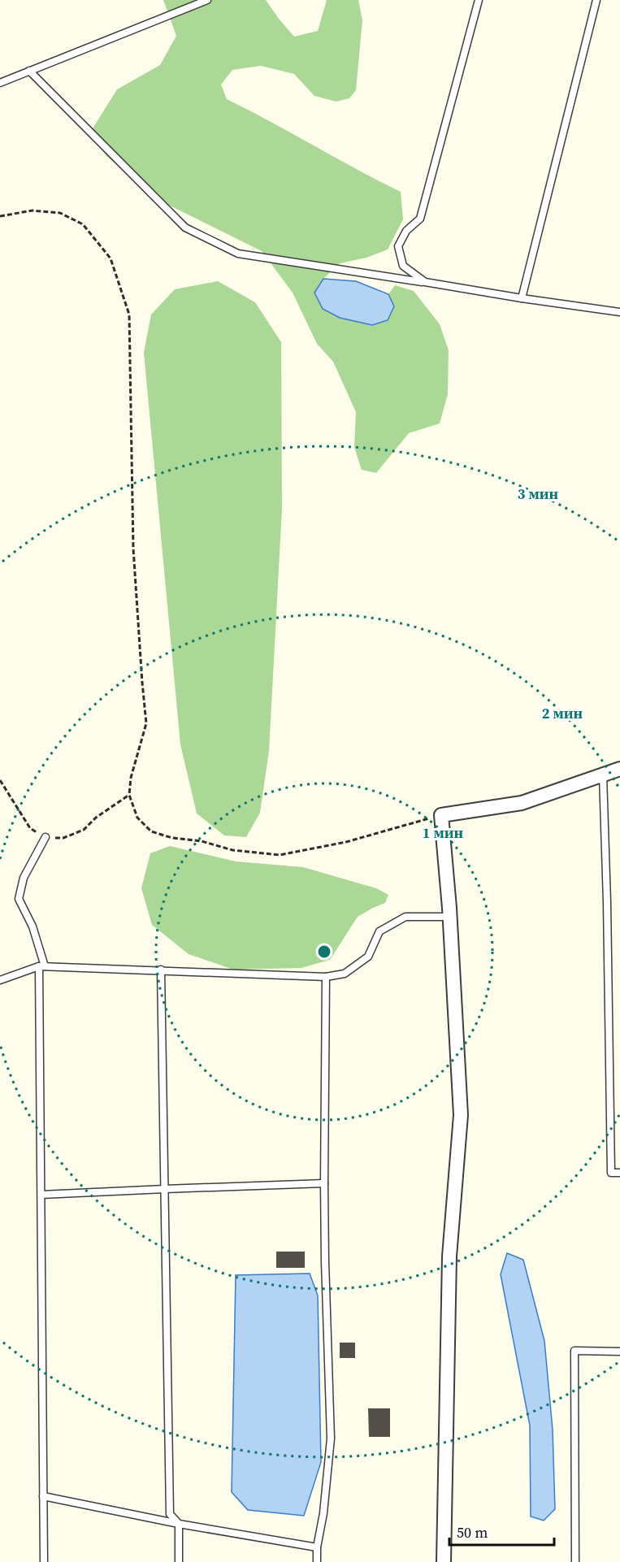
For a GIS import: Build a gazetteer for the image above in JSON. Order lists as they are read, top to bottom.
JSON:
{
  "scale_bar": "50 m",
  "rings": ["3 мин", "2 мин", "1 мин"]
}
